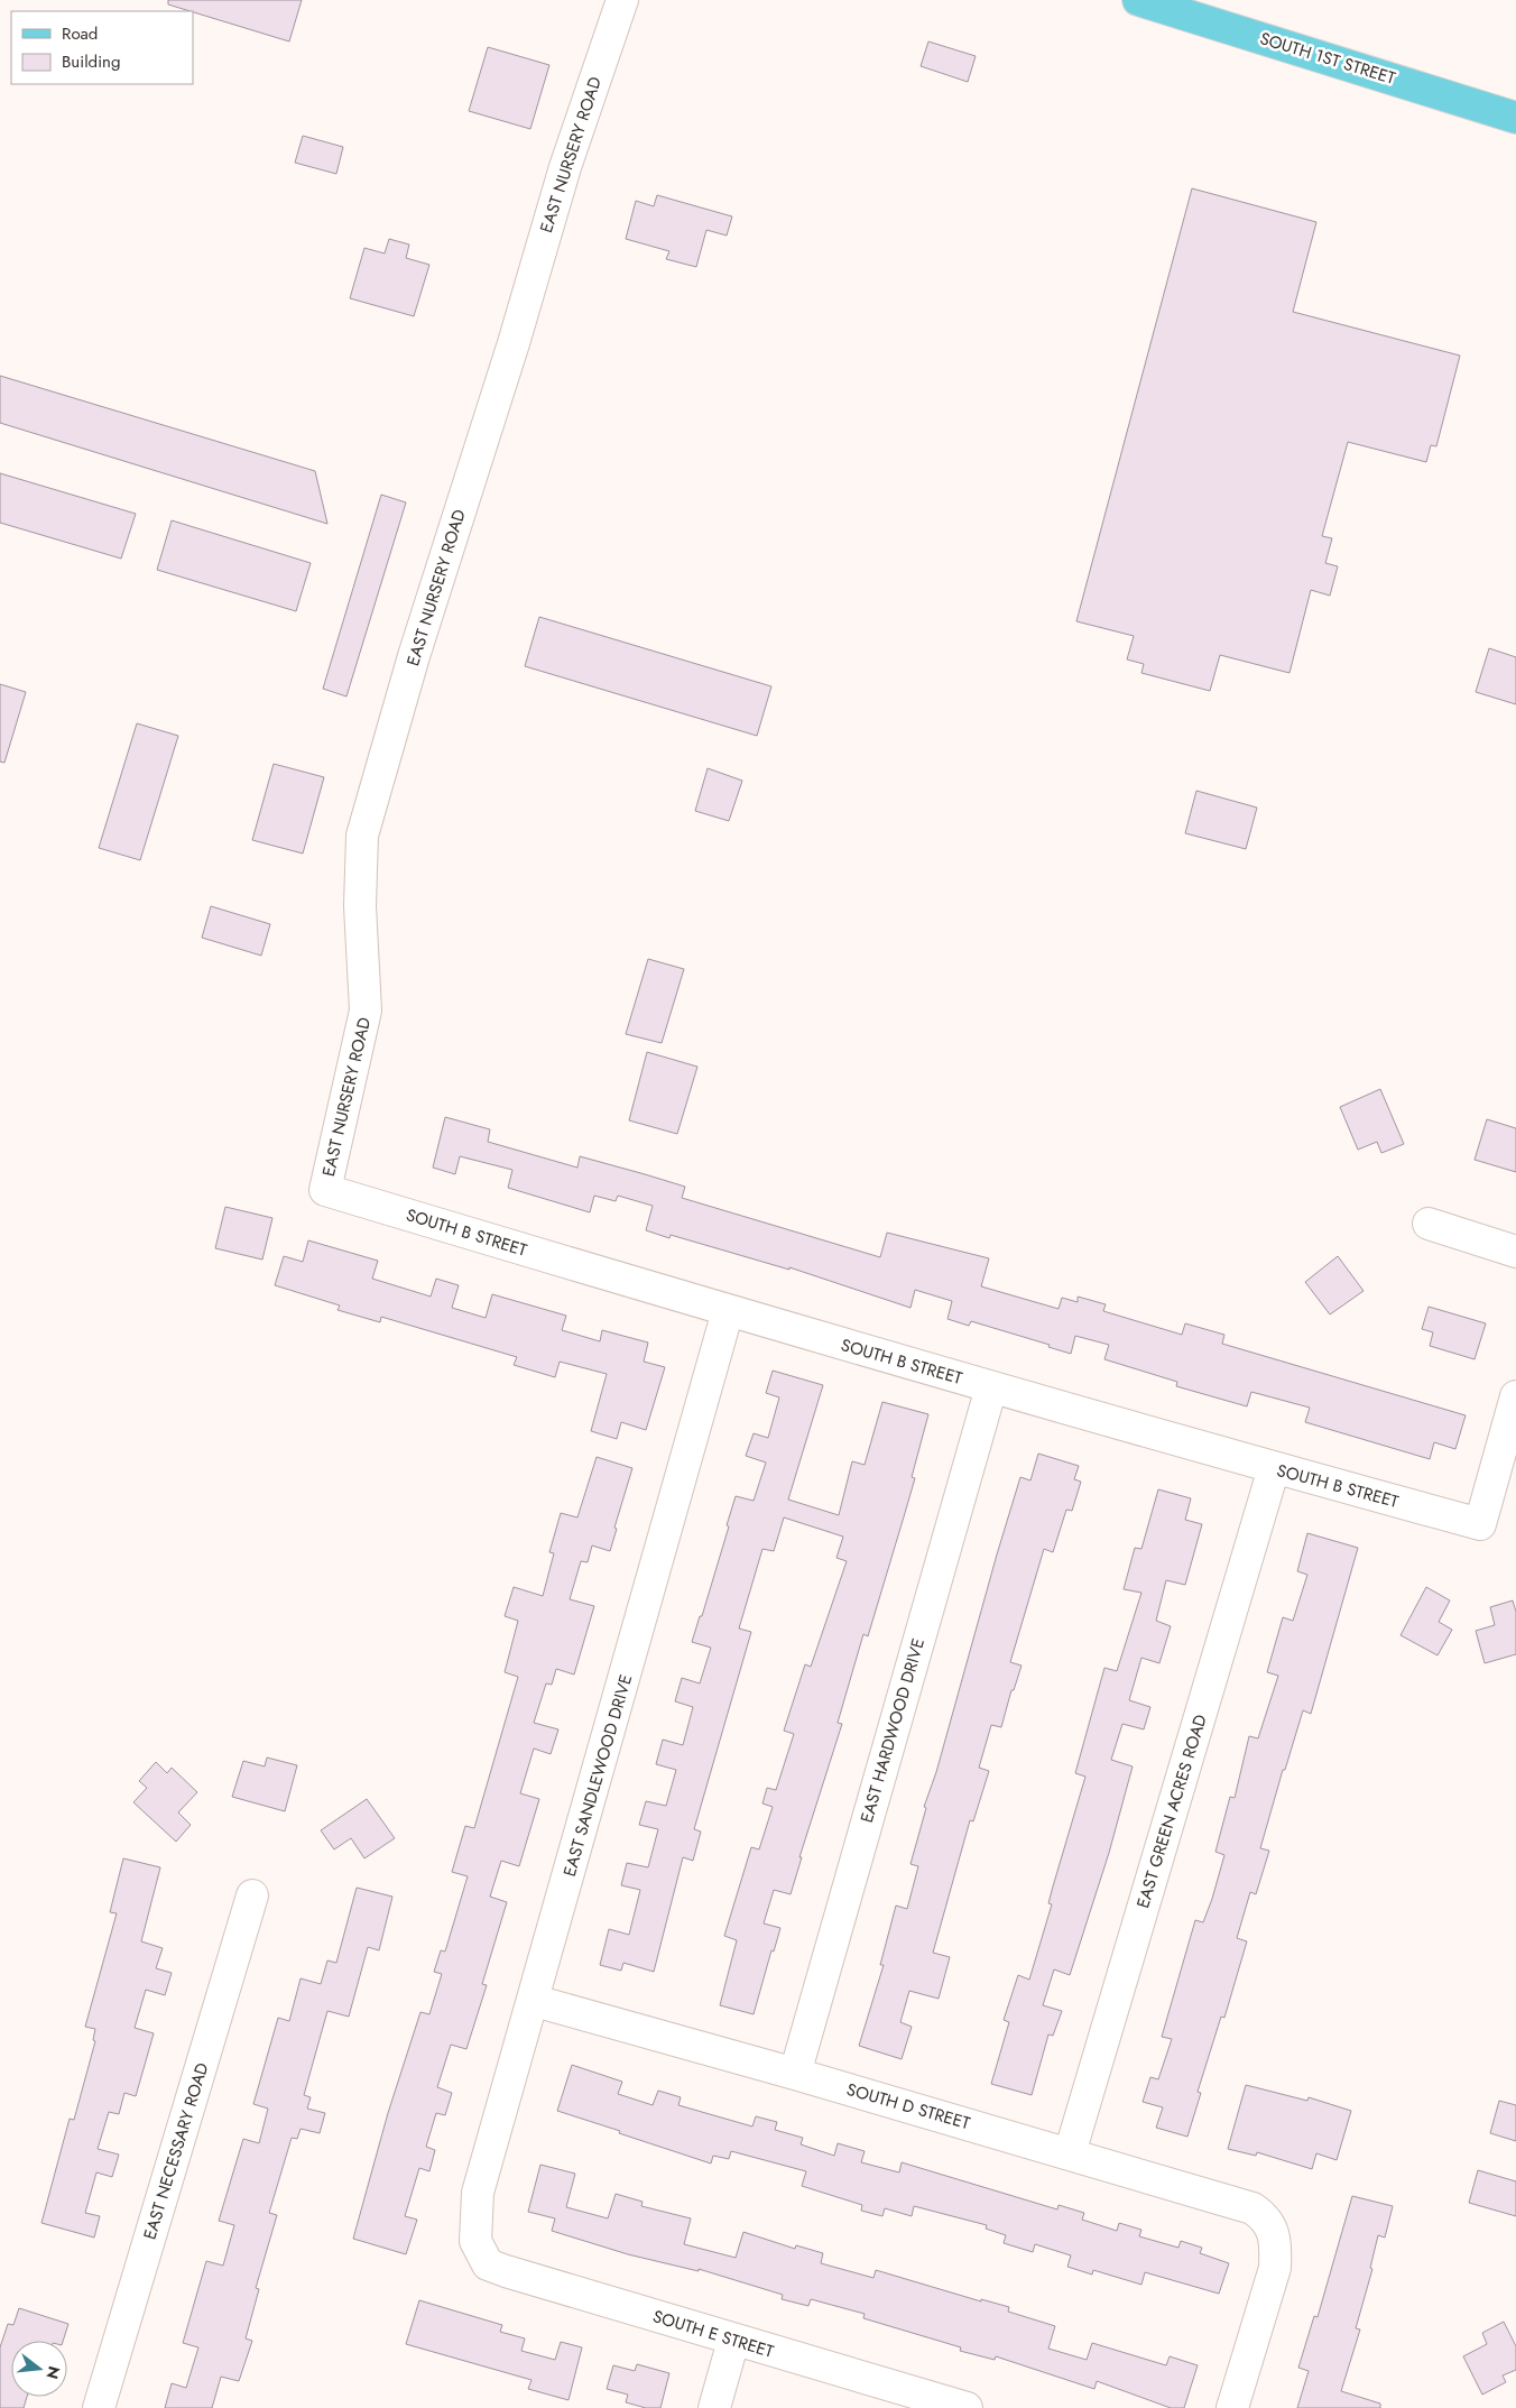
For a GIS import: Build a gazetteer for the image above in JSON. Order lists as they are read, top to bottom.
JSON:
{
  "streets": {
    "main road": ["SOUTH 1ST STREET"],
    "street": [
      "EAST NURSERY ROAD",
      "SOUTH B STREET",
      "EAST HARDWOOD DRIVE",
      "EAST SANDLEWOOD DRIVE",
      "EAST GREEN ACRES ROAD",
      "SOUTH D STREET",
      "EAST NECESSARY ROAD",
      "SOUTH E STREET"
    ]
  },
  "crossings": [
    ["EAST NURSERY ROAD", "SOUTH B STREET"],
    ["SOUTH B STREET", "EAST HARDWOOD DRIVE"],
    ["SOUTH B STREET", "EAST SANDLEWOOD DRIVE"],
    ["SOUTH B STREET", "EAST GREEN ACRES ROAD"],
    ["EAST HARDWOOD DRIVE", "SOUTH D STREET"],
    ["EAST SANDLEWOOD DRIVE", "SOUTH D STREET"],
    ["EAST SANDLEWOOD DRIVE", "SOUTH E STREET"],
    ["EAST GREEN ACRES ROAD", "SOUTH D STREET"]
  ],
  "legend": ["Road", "Building"],
  "north": "right"
}
